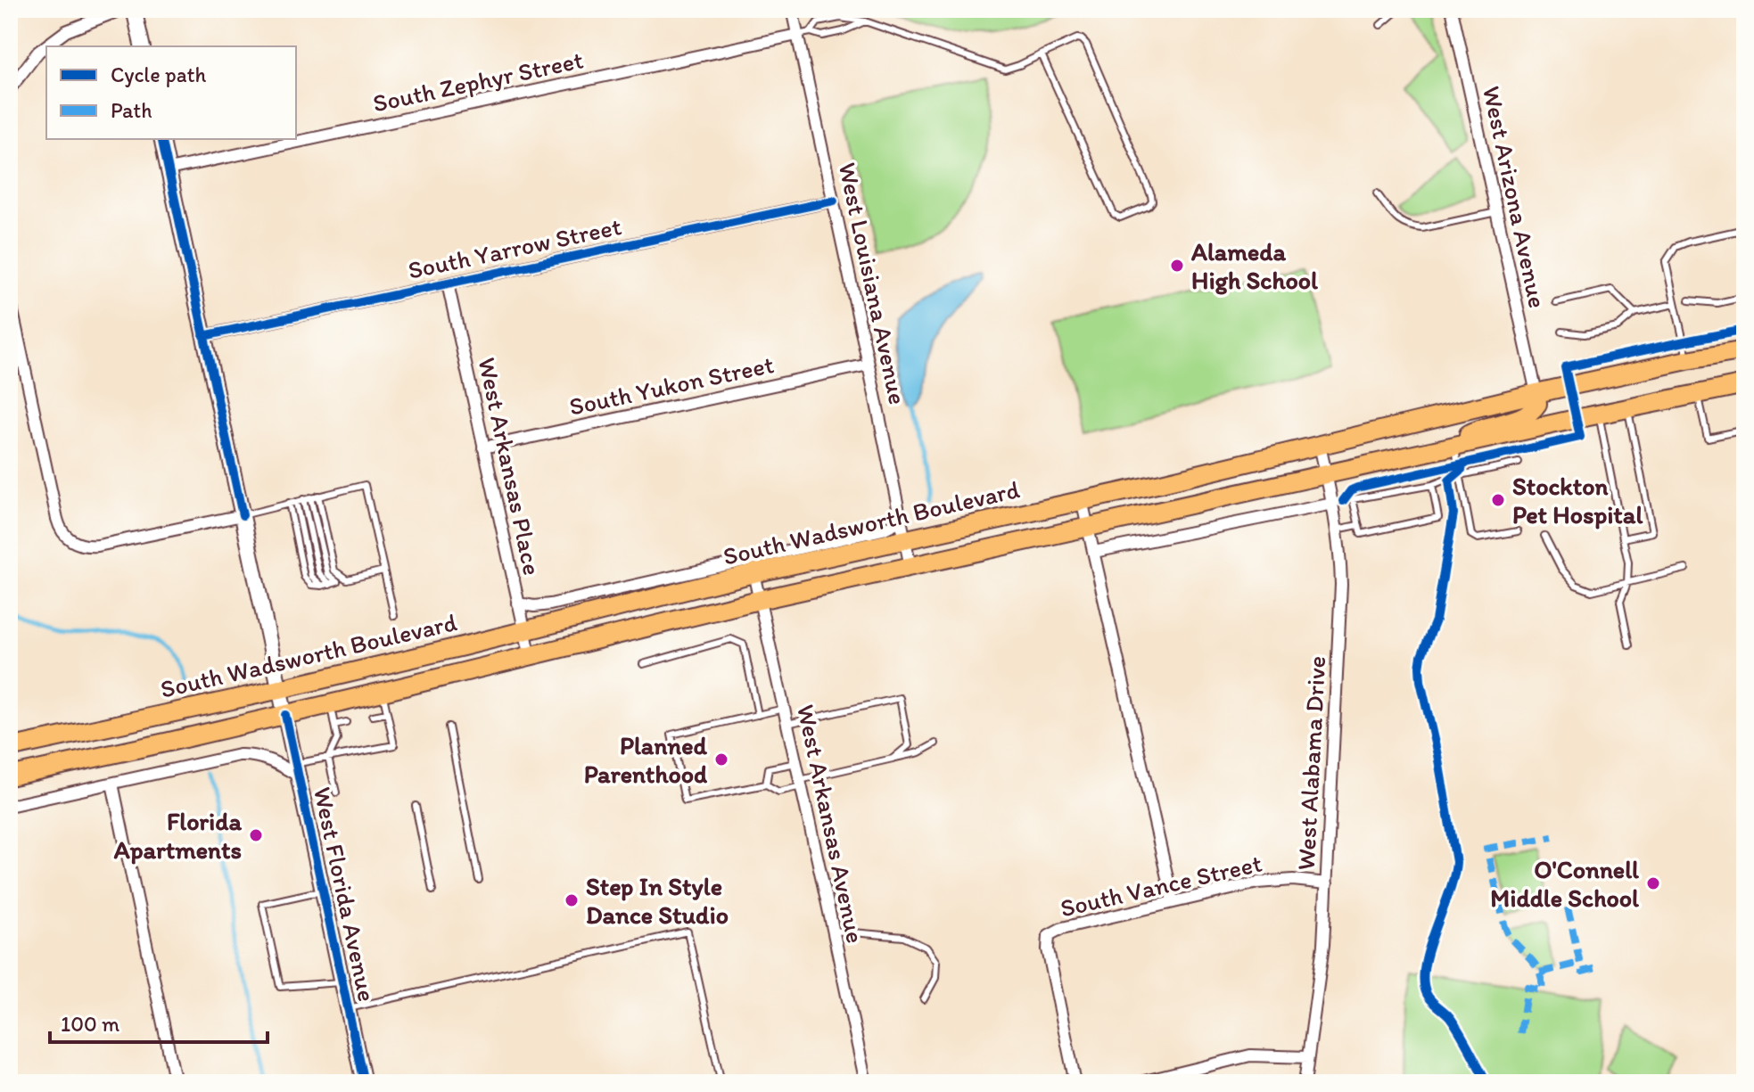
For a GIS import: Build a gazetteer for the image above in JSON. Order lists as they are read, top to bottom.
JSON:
{
  "streets": {
    "main road": ["South Wadsworth Boulevard"],
    "street": [
      "South Zephyr Street",
      "West Arizona Avenue",
      "South Yarrow Street",
      "West Louisiana Avenue",
      "South Yukon Street",
      "West Arkansas Place",
      "West Alabama Drive",
      "West Arkansas Avenue",
      "South Vance Street",
      "West Florida Avenue"
    ]
  },
  "crossings": [
    ["South Zephyr Street", "West Louisiana Avenue"],
    ["South Zephyr Street", "West Florida Avenue"],
    ["West Arizona Avenue", "South Wadsworth Boulevard"],
    ["South Yarrow Street", "West Louisiana Avenue"],
    ["South Yarrow Street", "West Arkansas Place"],
    ["South Yarrow Street", "West Florida Avenue"],
    ["West Louisiana Avenue", "South Yukon Street"],
    ["West Louisiana Avenue", "South Wadsworth Boulevard"],
    ["South Yukon Street", "West Arkansas Place"],
    ["West Arkansas Place", "South Wadsworth Boulevard"],
    ["South Wadsworth Boulevard", "West Alabama Drive"],
    ["South Wadsworth Boulevard", "West Arkansas Avenue"],
    ["South Wadsworth Boulevard", "West Florida Avenue"],
    ["West Alabama Drive", "South Vance Street"]
  ],
  "places": [
    "Alameda High School",
    "Stockton Pet Hospital",
    "Planned Parenthood",
    "Florida Apartments",
    "O'Connell Middle School",
    "Step In Style Dance Studio"
  ],
  "legend": ["Cycle path", "Path"],
  "scale_bar": "100 m"
}
